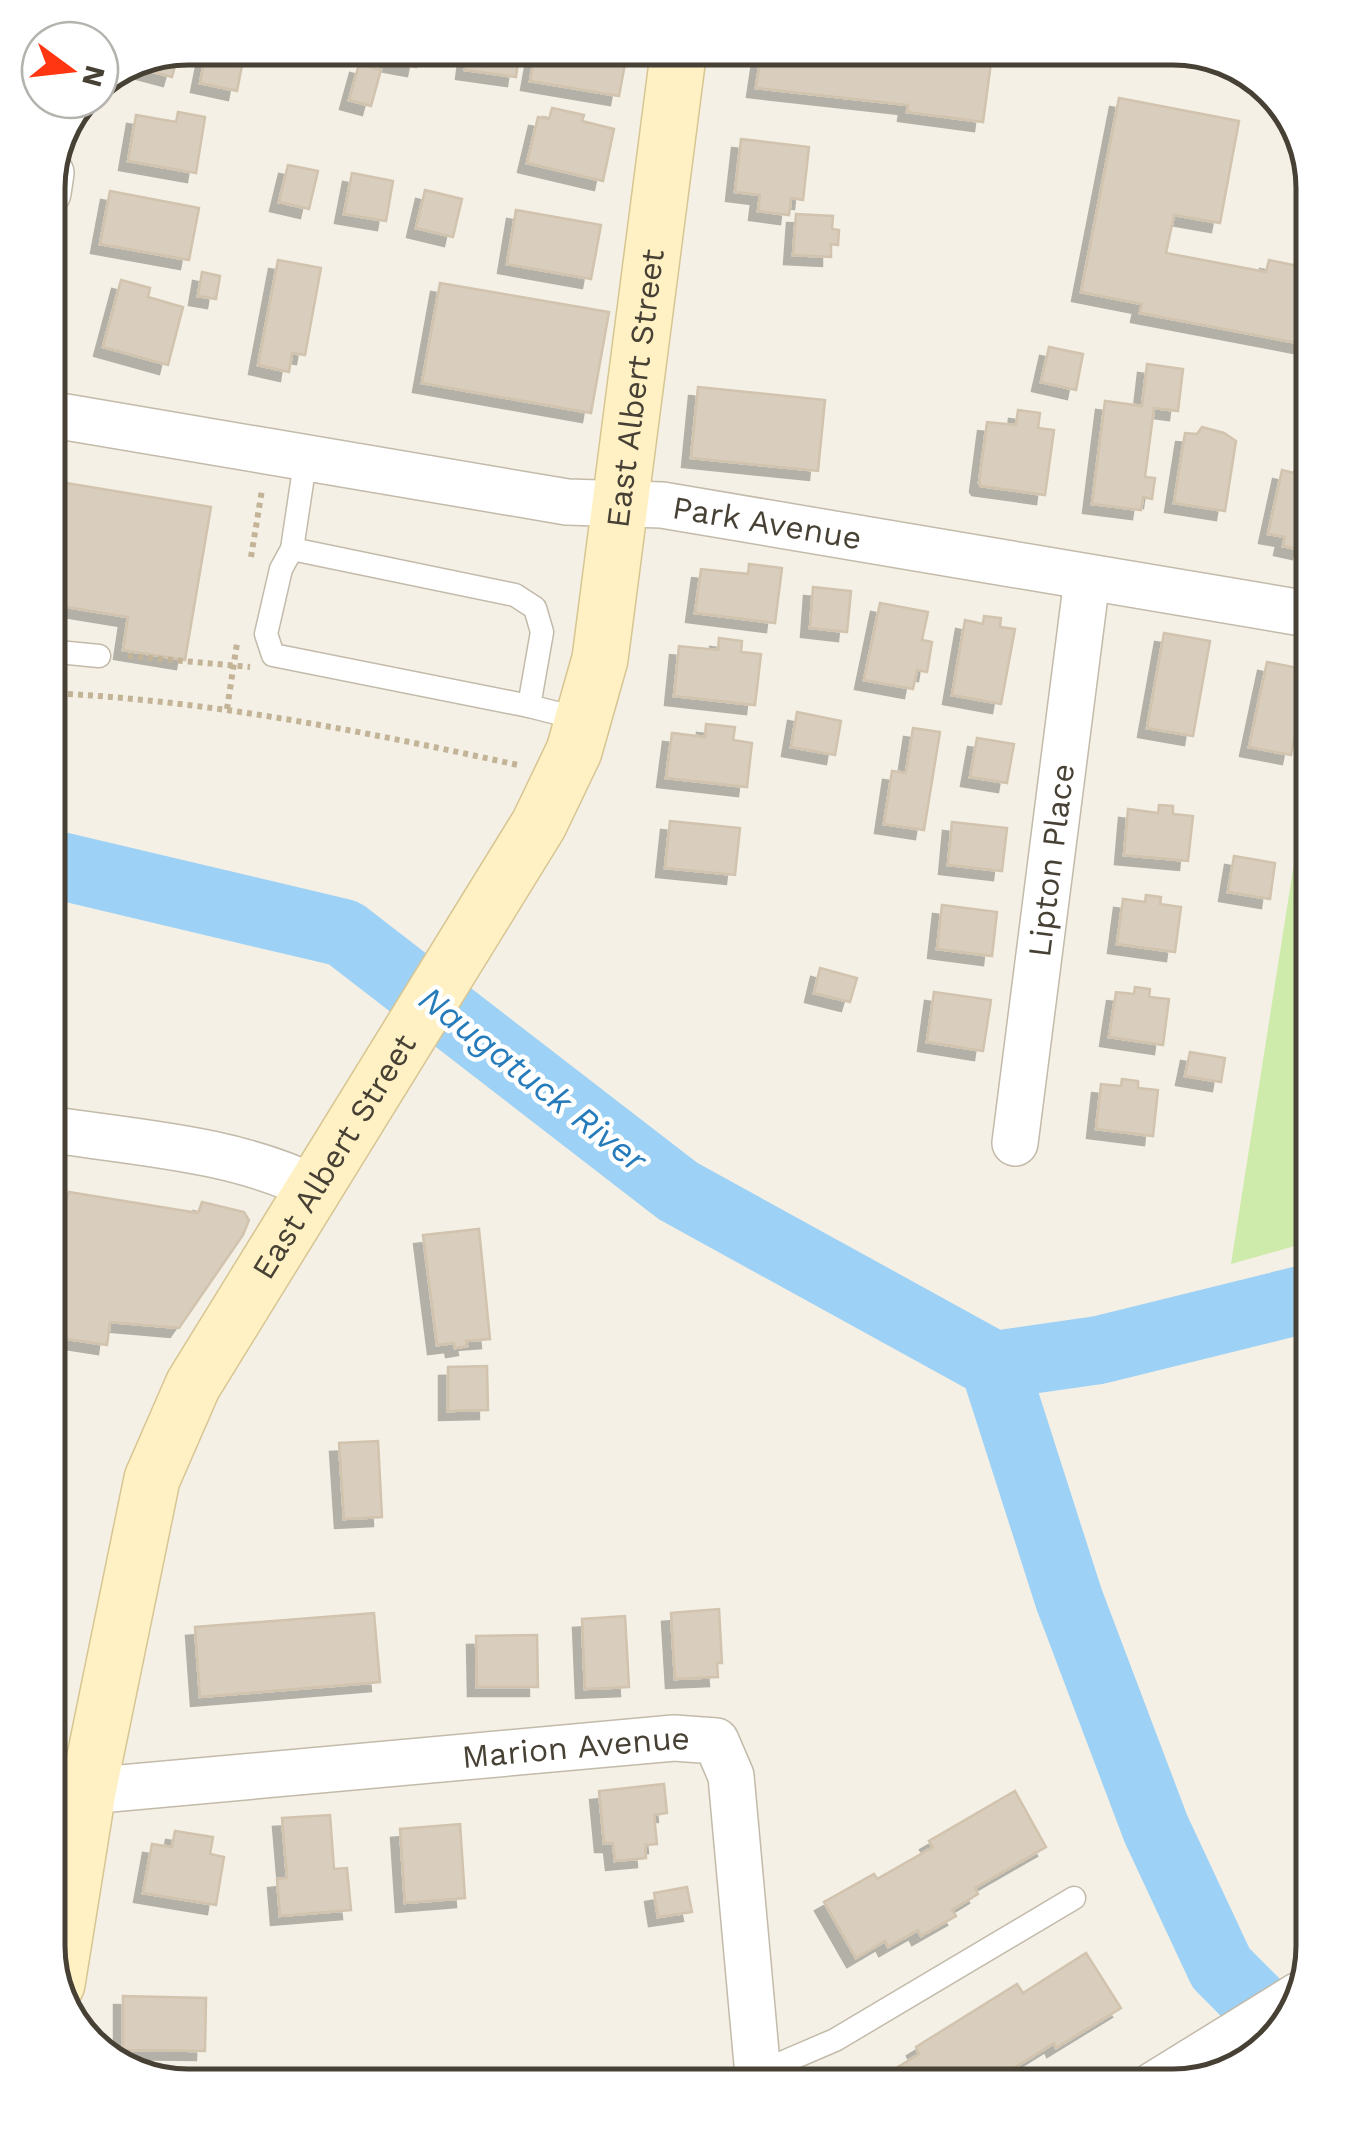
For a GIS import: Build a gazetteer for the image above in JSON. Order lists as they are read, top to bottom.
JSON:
{
  "streets": {
    "main road": ["East Albert Street"],
    "street": ["Park Avenue", "Lipton Place", "Marion Avenue"]
  },
  "crossings": [
    ["East Albert Street", "Park Avenue"],
    ["East Albert Street", "Marion Avenue"],
    ["Park Avenue", "Lipton Place"]
  ],
  "water": ["Naugatuck River"],
  "north": "right"
}
